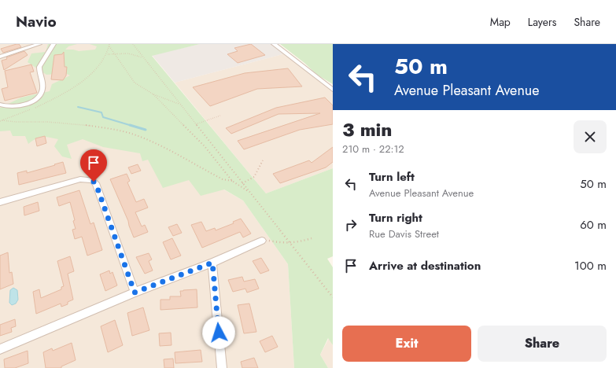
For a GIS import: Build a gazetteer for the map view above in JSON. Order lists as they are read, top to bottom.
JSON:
{
  "page": {
    "header": "Navio",
    "nav": ["Map", "Layers", "Share"],
    "turn": ["50 m", "Avenue Pleasant Avenue"],
    "heading": ["3 min", "210 m · 22:12"],
    "list": [
      {
        "name": "Turn left",
        "note": "Avenue Pleasant Avenue",
        "value": "50 m"
      },
      {
        "name": "Turn right",
        "note": "Rue Davis Street",
        "value": "60 m"
      },
      {
        "name": "Arrive at destination",
        "value": "100 m"
      }
    ],
    "buttons": ["Exit", "Share"]
  }
}
